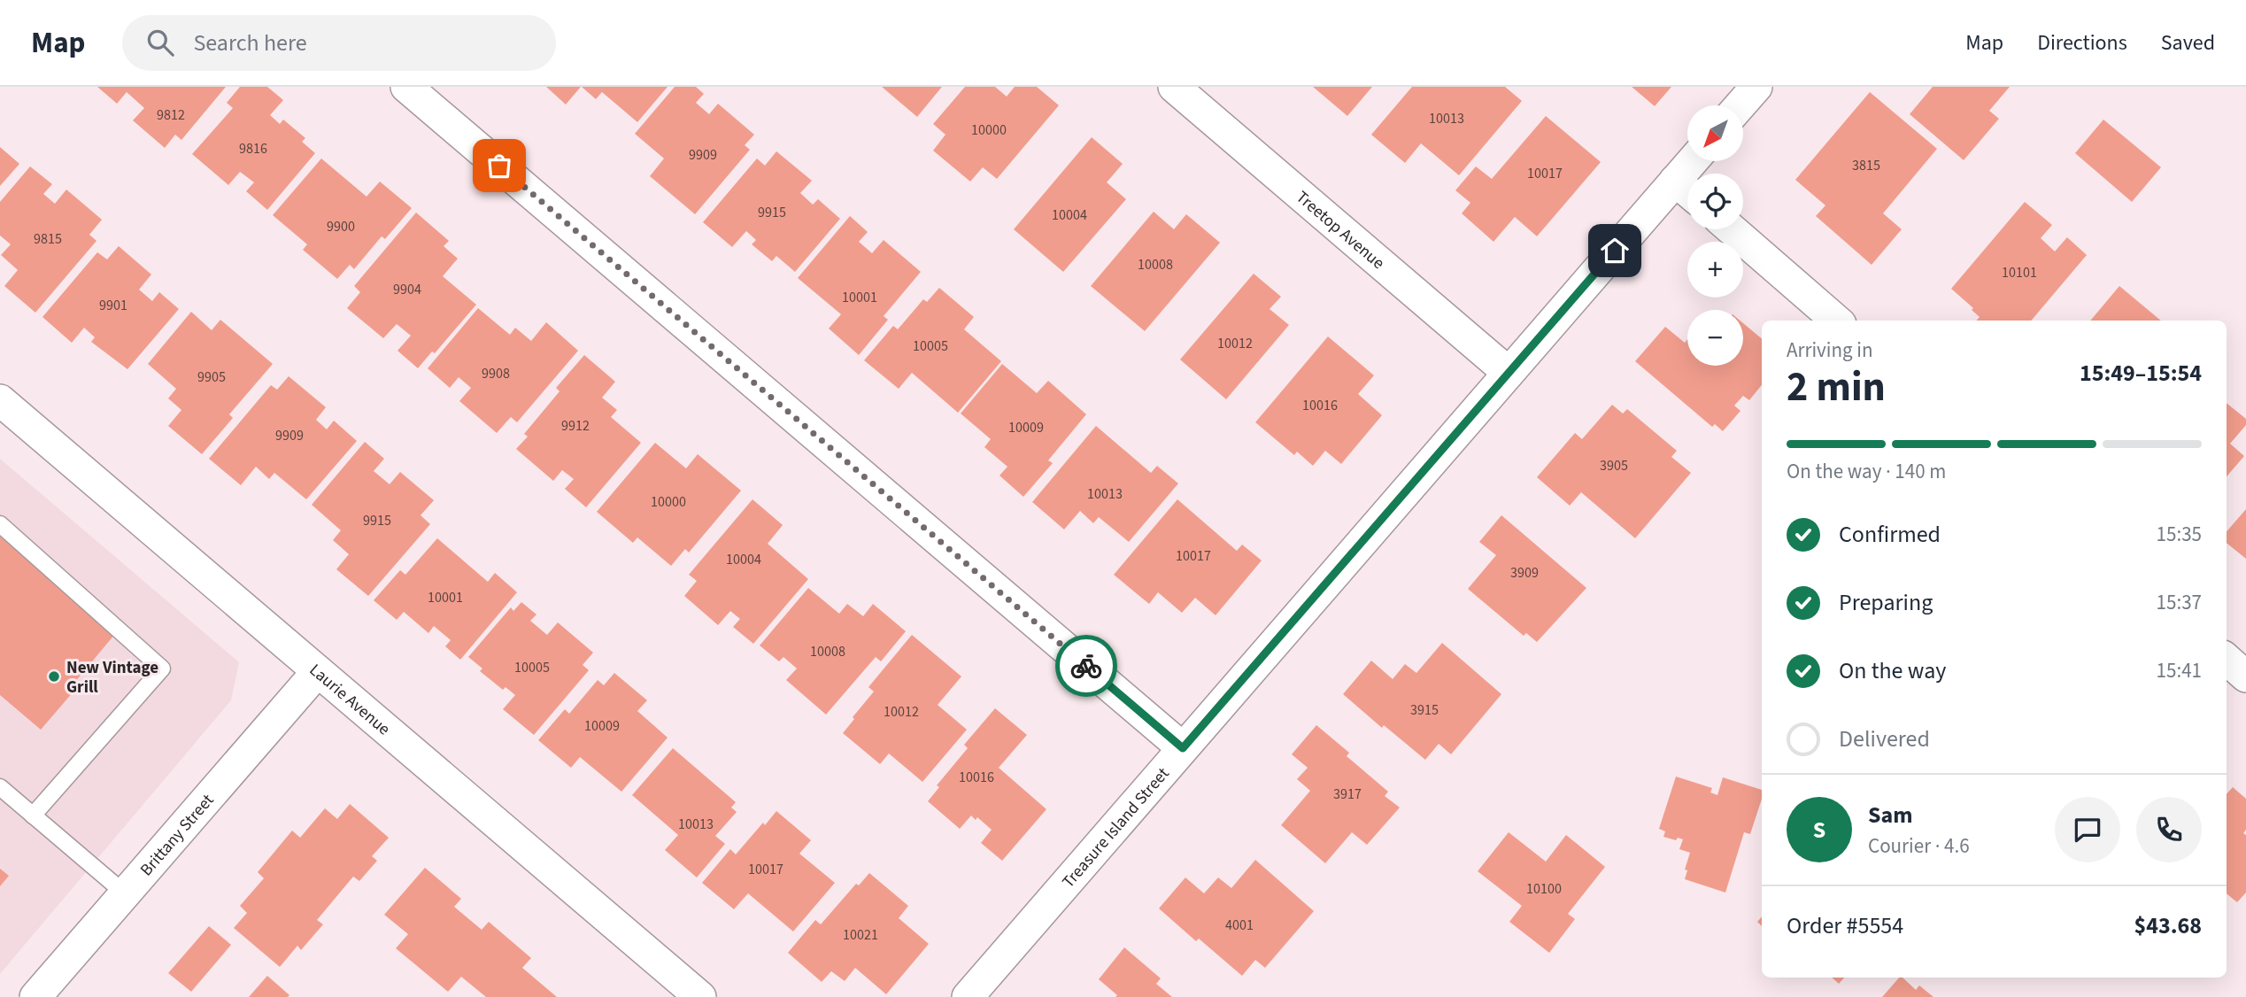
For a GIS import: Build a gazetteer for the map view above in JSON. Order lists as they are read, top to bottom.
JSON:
{
  "streets": {
    "street": [
      "Treetop Avenue",
      "Laurie Avenue",
      "Treasure Island Street",
      "Brittany Street"
    ]
  },
  "crossings": [
    ["Treetop Avenue", "Treasure Island Street"],
    ["Laurie Avenue", "Brittany Street"]
  ],
  "places": ["New Vintage Grill"],
  "house_numbers": [
    "9812",
    "10013",
    "10000",
    "9816",
    "9909",
    "3815",
    "10017",
    "9915",
    "10004",
    "9900",
    "9815",
    "10008",
    "10101",
    "9904",
    "10001",
    "9901",
    "10012",
    "10005",
    "9908",
    "9905",
    "10016",
    "9912",
    "10009",
    "9909",
    "3905",
    "10013",
    "10000",
    "9915",
    "10017",
    "10004",
    "3909",
    "10001",
    "10008",
    "10005",
    "3915",
    "10012",
    "10009",
    "10016",
    "3917",
    "10013",
    "10017",
    "10100",
    "4001",
    "10021"
  ],
  "north": "bottom left",
  "page": {
    "header": "Map",
    "search": "Search here",
    "nav": ["Map", "Directions", "Saved"],
    "map_buttons": ["+", "−"],
    "heading": ["2 min", "Arriving in", "15:49–15:54"],
    "panel": [
      "Sam",
      "Courier · 4.6",
      "Order #5554",
      "$43.68"
    ],
    "bar": "On the way · 140 m",
    "list": [
      ["Confirmed", "15:35"],
      ["Preparing", "15:37"],
      ["On the way", "15:41"],
      "Delivered"
    ],
    "round": "S"
  }
}
